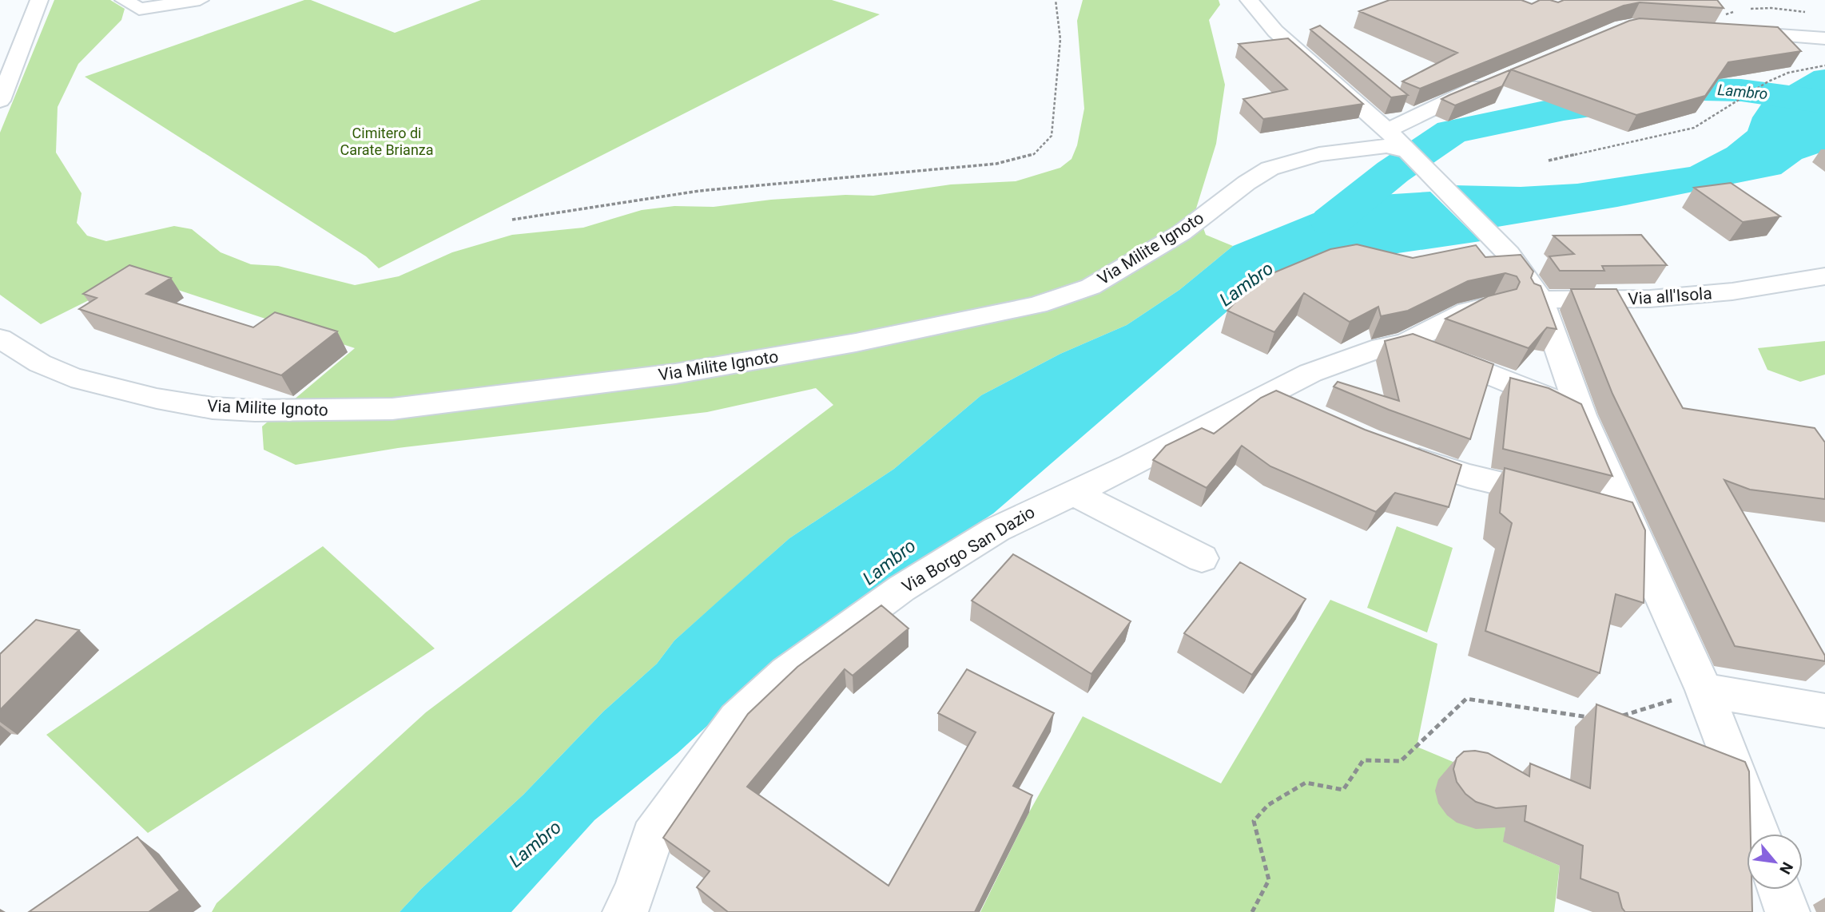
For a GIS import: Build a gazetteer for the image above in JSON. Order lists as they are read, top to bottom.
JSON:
{
  "streets": {
    "street": ["Via Milite Ignoto", "Via all'Isola", "Via Borgo San Dazio"]
  },
  "water": ["Lambro"],
  "parks": ["Cimitero di Carate Brianza"],
  "north": "bottom right"
}
